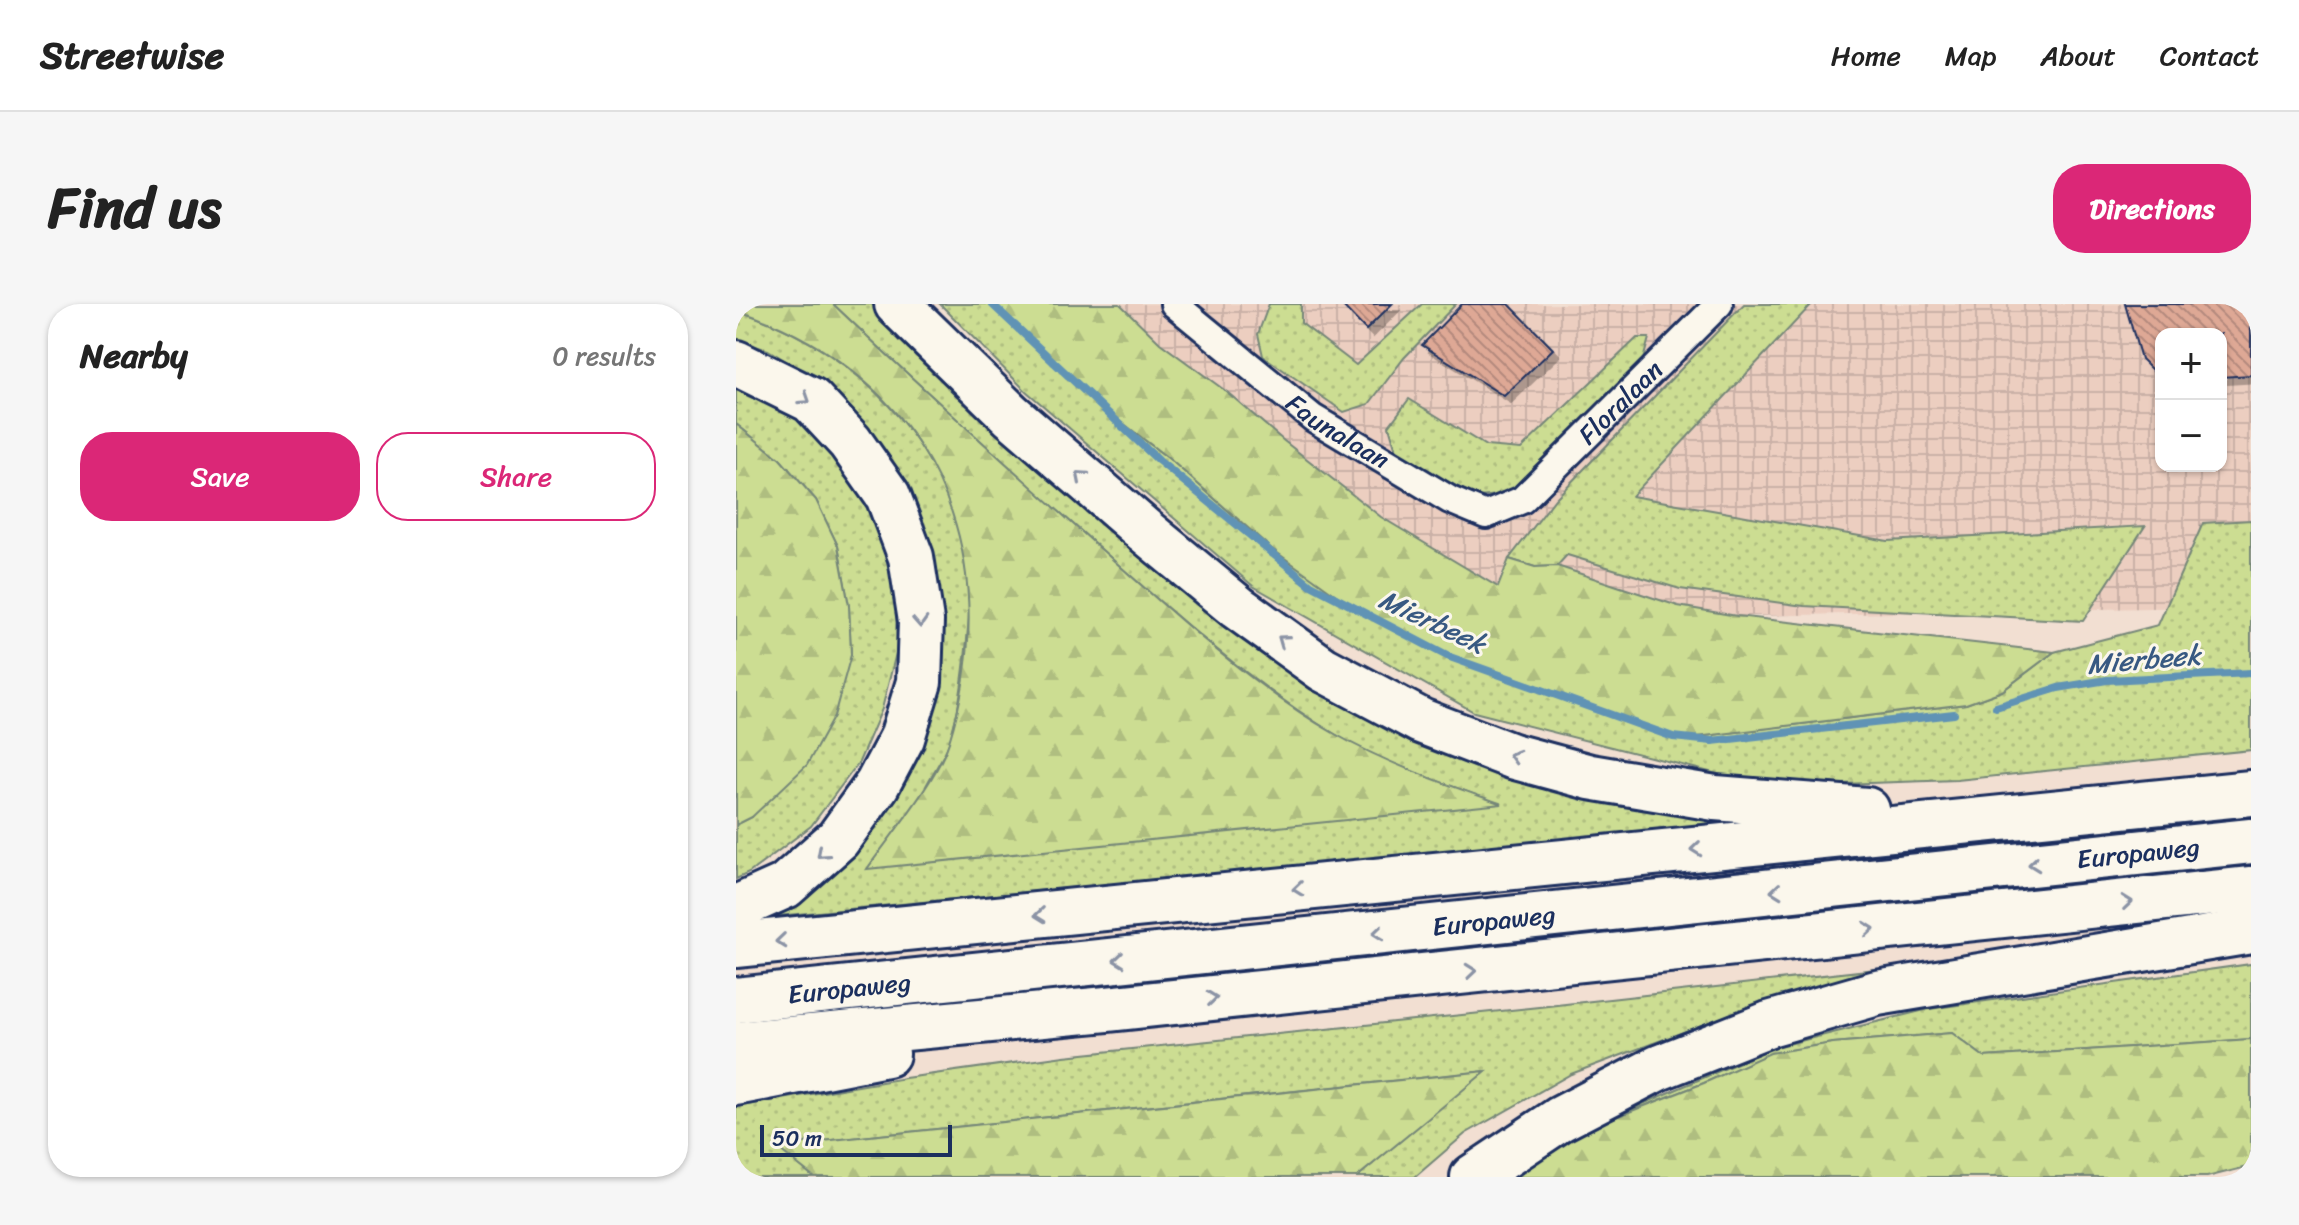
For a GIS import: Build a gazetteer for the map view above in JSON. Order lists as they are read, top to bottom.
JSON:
{
  "streets": {
    "highway": ["Europaweg"],
    "street": ["Floralaan", "Faunalaan"]
  },
  "crossings": [
    ["Floralaan", "Faunalaan"]
  ],
  "water": ["Mierbeek"],
  "scale_bar": "50 m",
  "page": {
    "header": "Streetwise",
    "nav": [
      "Home",
      "Map",
      "About",
      "Contact"
    ],
    "title": "Find us",
    "buttons": [
      "Directions",
      ["Save", "Share"]
    ],
    "heading": ["Nearby", "0 results"],
    "map_buttons": ["+", "−"],
    "scale": "50 m"
  }
}
